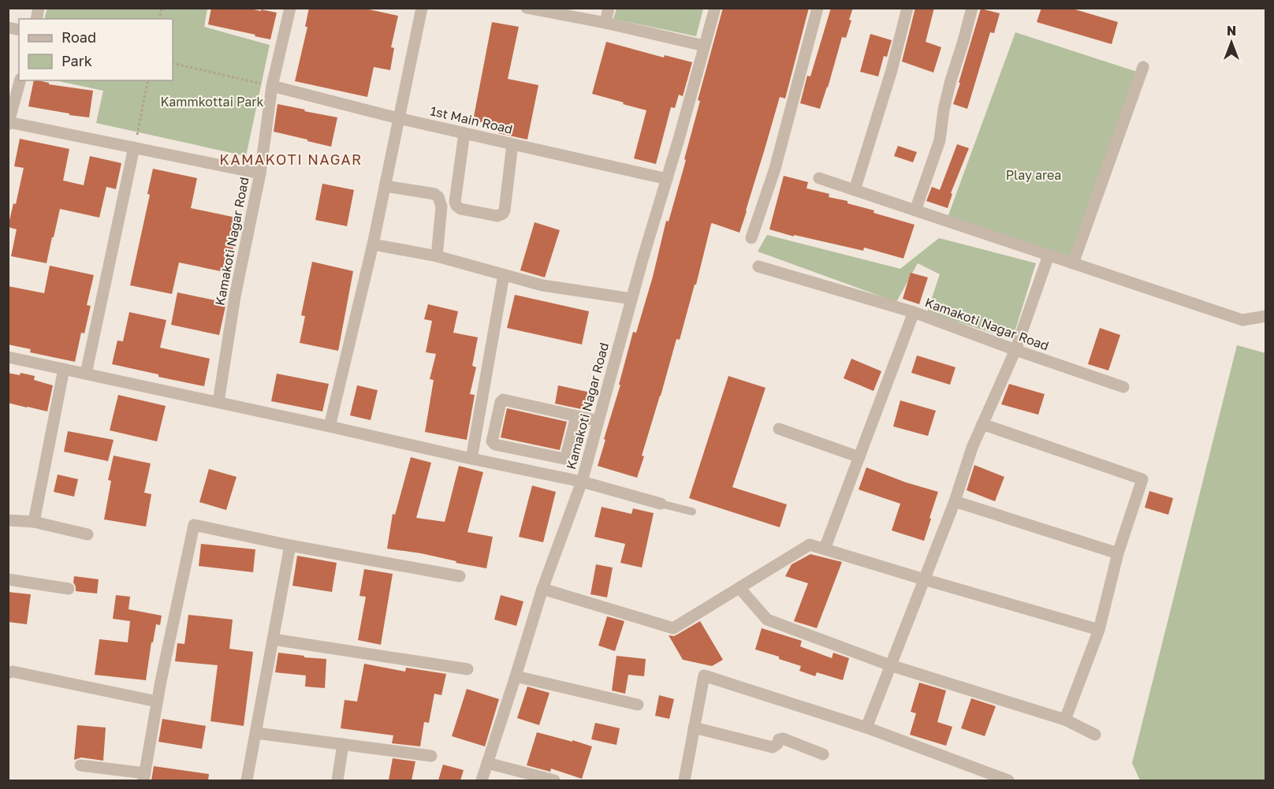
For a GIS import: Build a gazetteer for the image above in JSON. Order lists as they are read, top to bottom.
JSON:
{
  "streets": {
    "street": ["1st Main Road", "Kamakoti Nagar Road"]
  },
  "crossings": [
    ["1st Main Road", "Kamakoti Nagar Road"]
  ],
  "districts": ["KAMAKOTI NAGAR"],
  "parks": ["Kammkottai Park", "Play area"],
  "legend": ["Road", "Park"],
  "north": "top"
}
